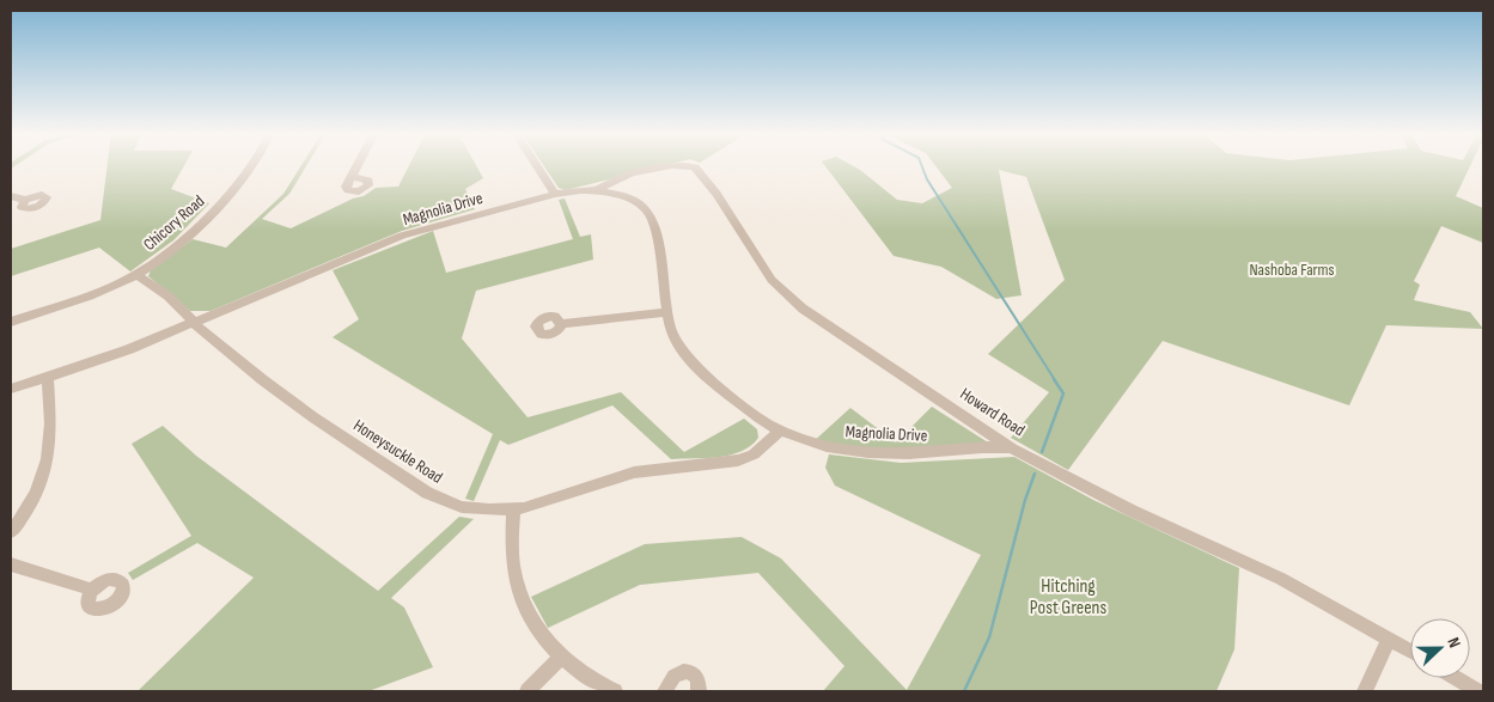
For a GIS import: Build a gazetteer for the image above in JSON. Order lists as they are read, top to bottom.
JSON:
{
  "streets": {
    "street": [
      "Magnolia Drive",
      "Chicory Road",
      "Howard Road",
      "Honeysuckle Road"
    ]
  },
  "crossings": [
    ["Magnolia Drive", "Howard Road"],
    ["Magnolia Drive", "Honeysuckle Road"]
  ],
  "parks": ["Nashoba Farms", "Hitching Post Greens"],
  "north": "right"
}
